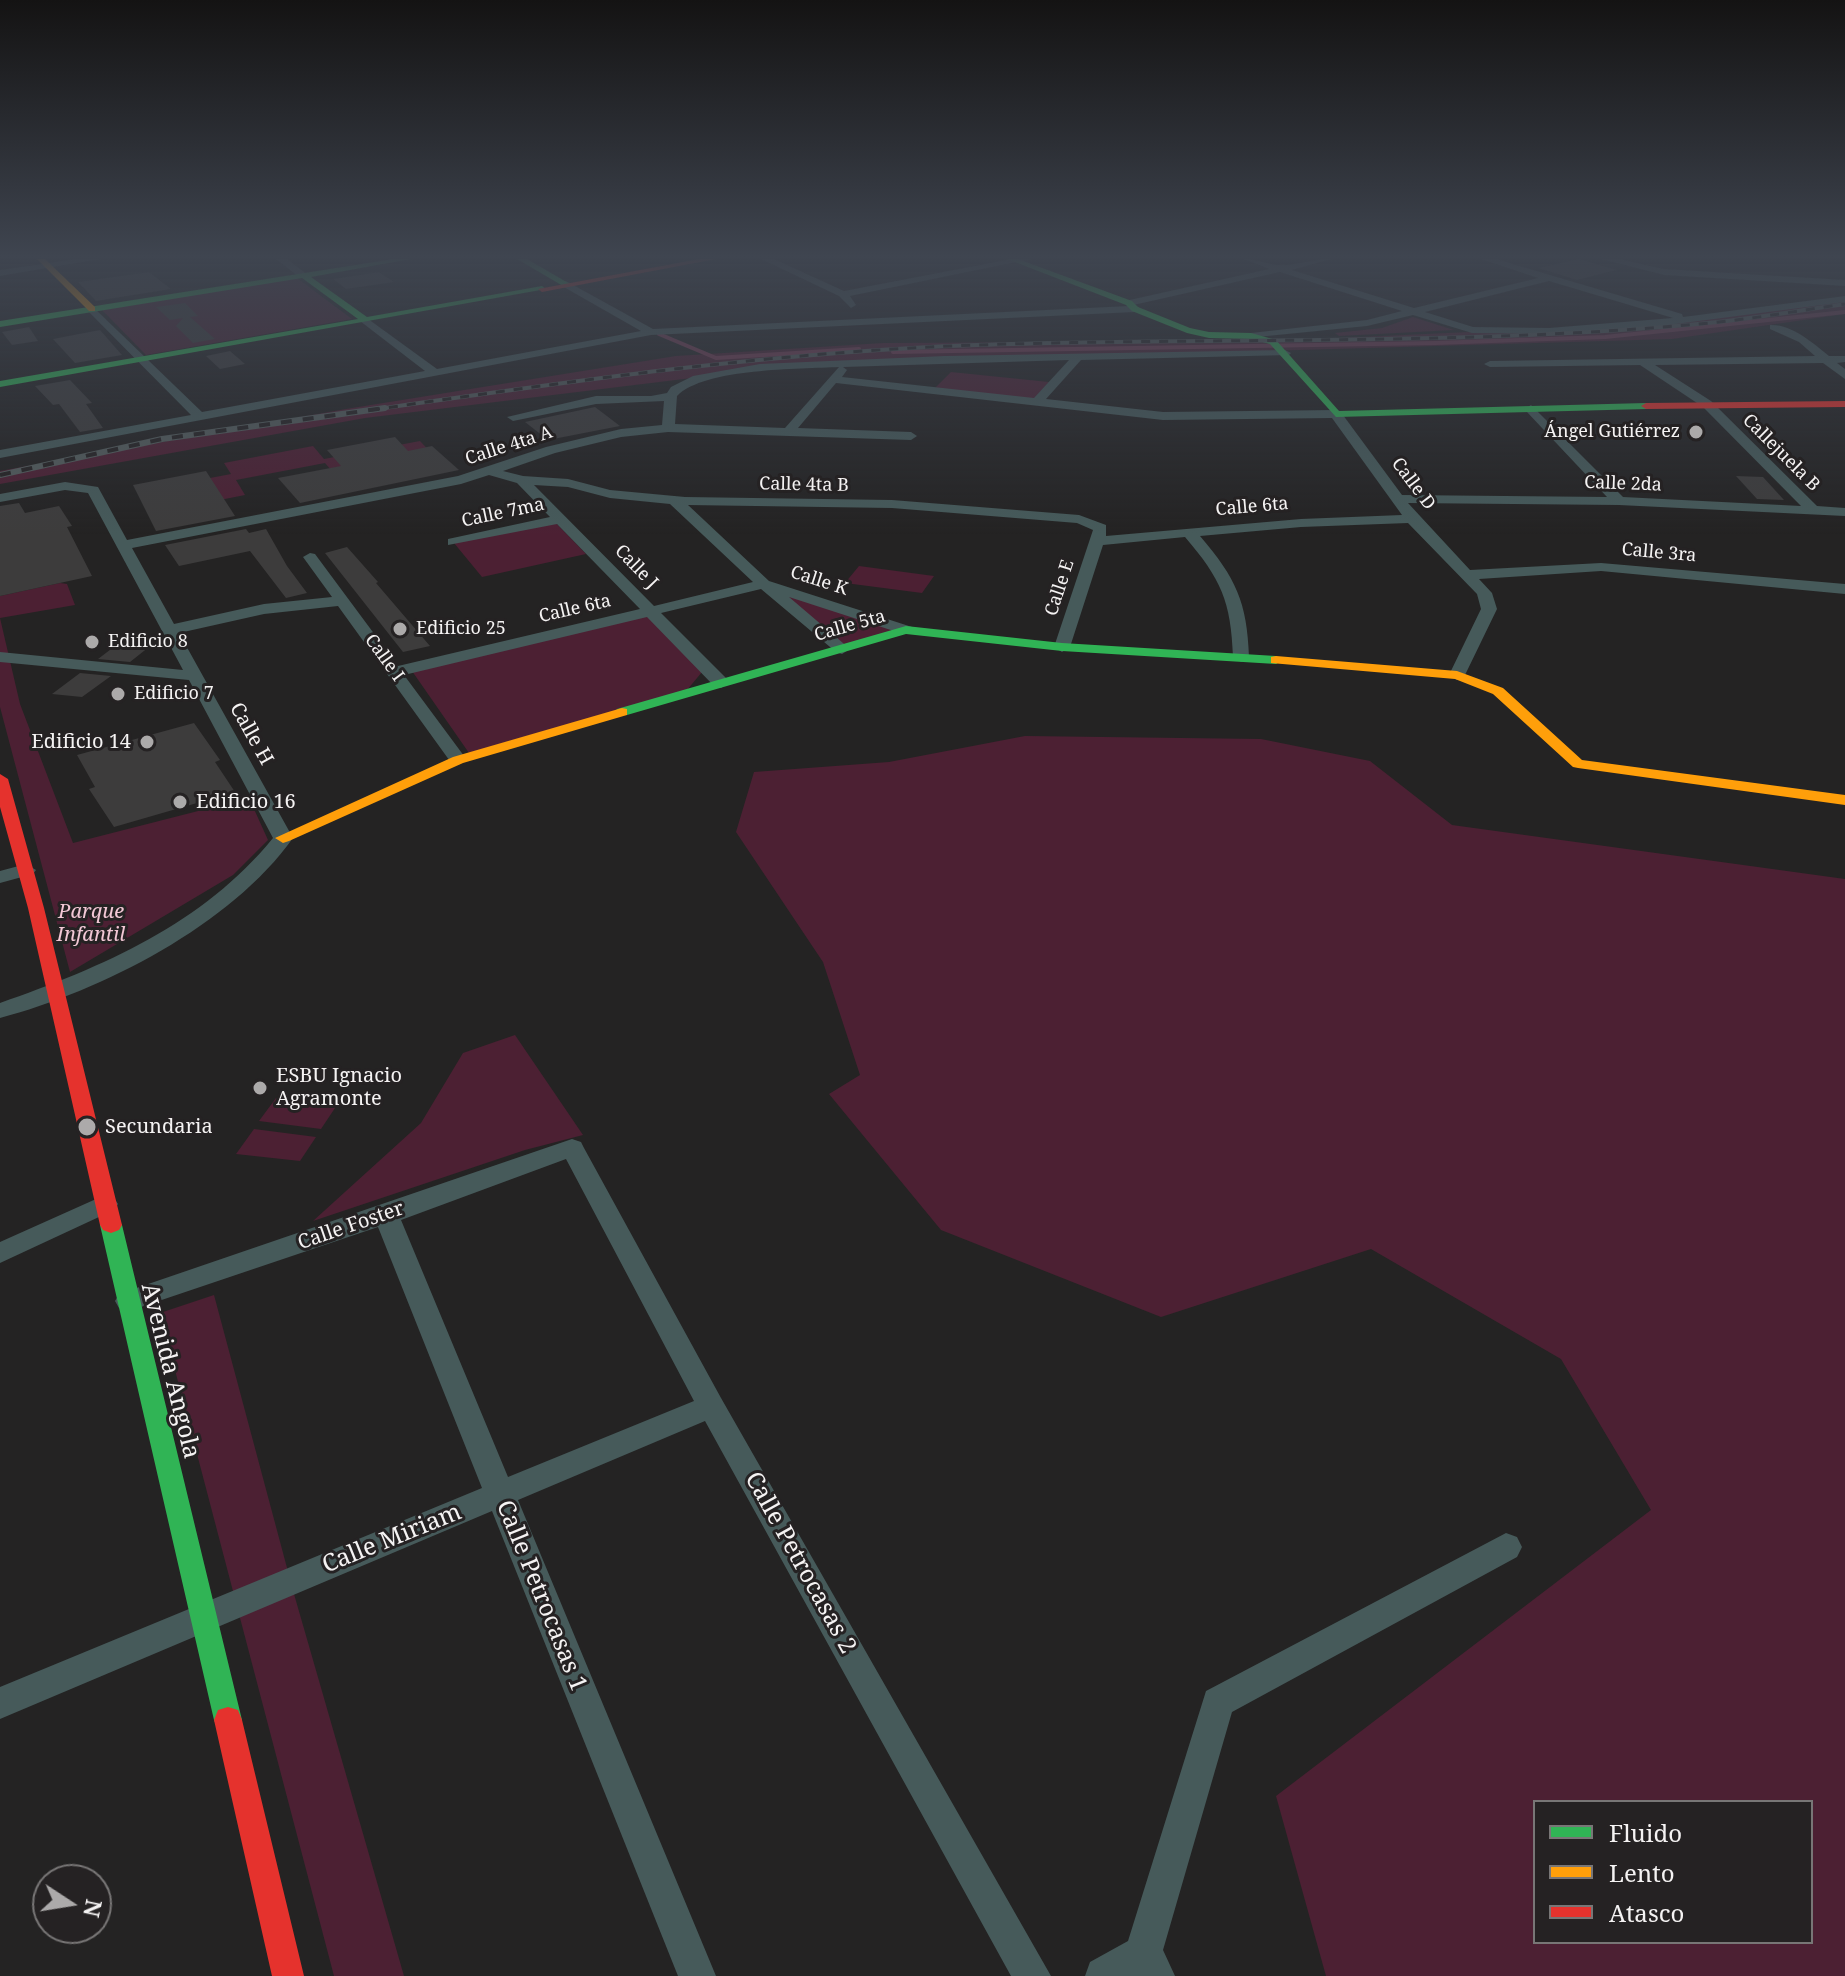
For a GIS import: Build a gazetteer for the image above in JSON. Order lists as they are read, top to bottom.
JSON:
{
  "streets": {
    "street": [
      "Calle 4ta A",
      "Callejuela B",
      "Calle D",
      "Calle 2da",
      "Calle 4ta B",
      "Calle 6ta",
      "Calle 7ma",
      "Calle 3ra",
      "Calle J",
      "Calle K",
      "Calle E",
      "Calle 5ta",
      "Calle I",
      "Calle H",
      "Calle Foster",
      "Avenida Angola",
      "Calle Miriam",
      "Calle Petrocasas 2",
      "Calle Petrocasas 1"
    ]
  },
  "crossings": [
    ["Calle 4ta A", "Calle 4ta B"],
    ["Calle 4ta A", "Calle H"],
    ["Callejuela B", "Calle 2da"],
    ["Calle D", "Calle 2da"],
    ["Calle D", "Calle 6ta"],
    ["Calle D", "Calle 3ra"],
    ["Calle D", "Calle 5ta"],
    ["Calle 4ta B", "Calle 6ta"],
    ["Calle 4ta B", "Calle J"],
    ["Calle 4ta B", "Calle K"],
    ["Calle 4ta B", "Calle E"],
    ["Calle 6ta", "Calle J"],
    ["Calle 6ta", "Calle K"],
    ["Calle 6ta", "Calle E"],
    ["Calle 6ta", "Calle I"],
    ["Calle 7ma", "Calle J"],
    ["Calle J", "Calle 5ta"],
    ["Calle K", "Calle 5ta"],
    ["Calle E", "Calle 5ta"],
    ["Calle 5ta", "Calle I"],
    ["Calle 5ta", "Calle H"],
    ["Calle Foster", "Avenida Angola"],
    ["Calle Foster", "Calle Petrocasas 2"],
    ["Calle Foster", "Calle Petrocasas 1"],
    ["Avenida Angola", "Calle Miriam"],
    ["Calle Miriam", "Calle Petrocasas 2"],
    ["Calle Miriam", "Calle Petrocasas 1"]
  ],
  "parks": ["Parque Infantil"],
  "places": [
    "Ángel Gutiérrez",
    "Edificio 25",
    "Edificio 8",
    "Edificio 7",
    "Edificio 14",
    "Edificio 16",
    "ESBU Ignacio Agramonte",
    "Secundaria"
  ],
  "legend": ["Fluido", "Lento", "Atasco"],
  "north": "right"
}
